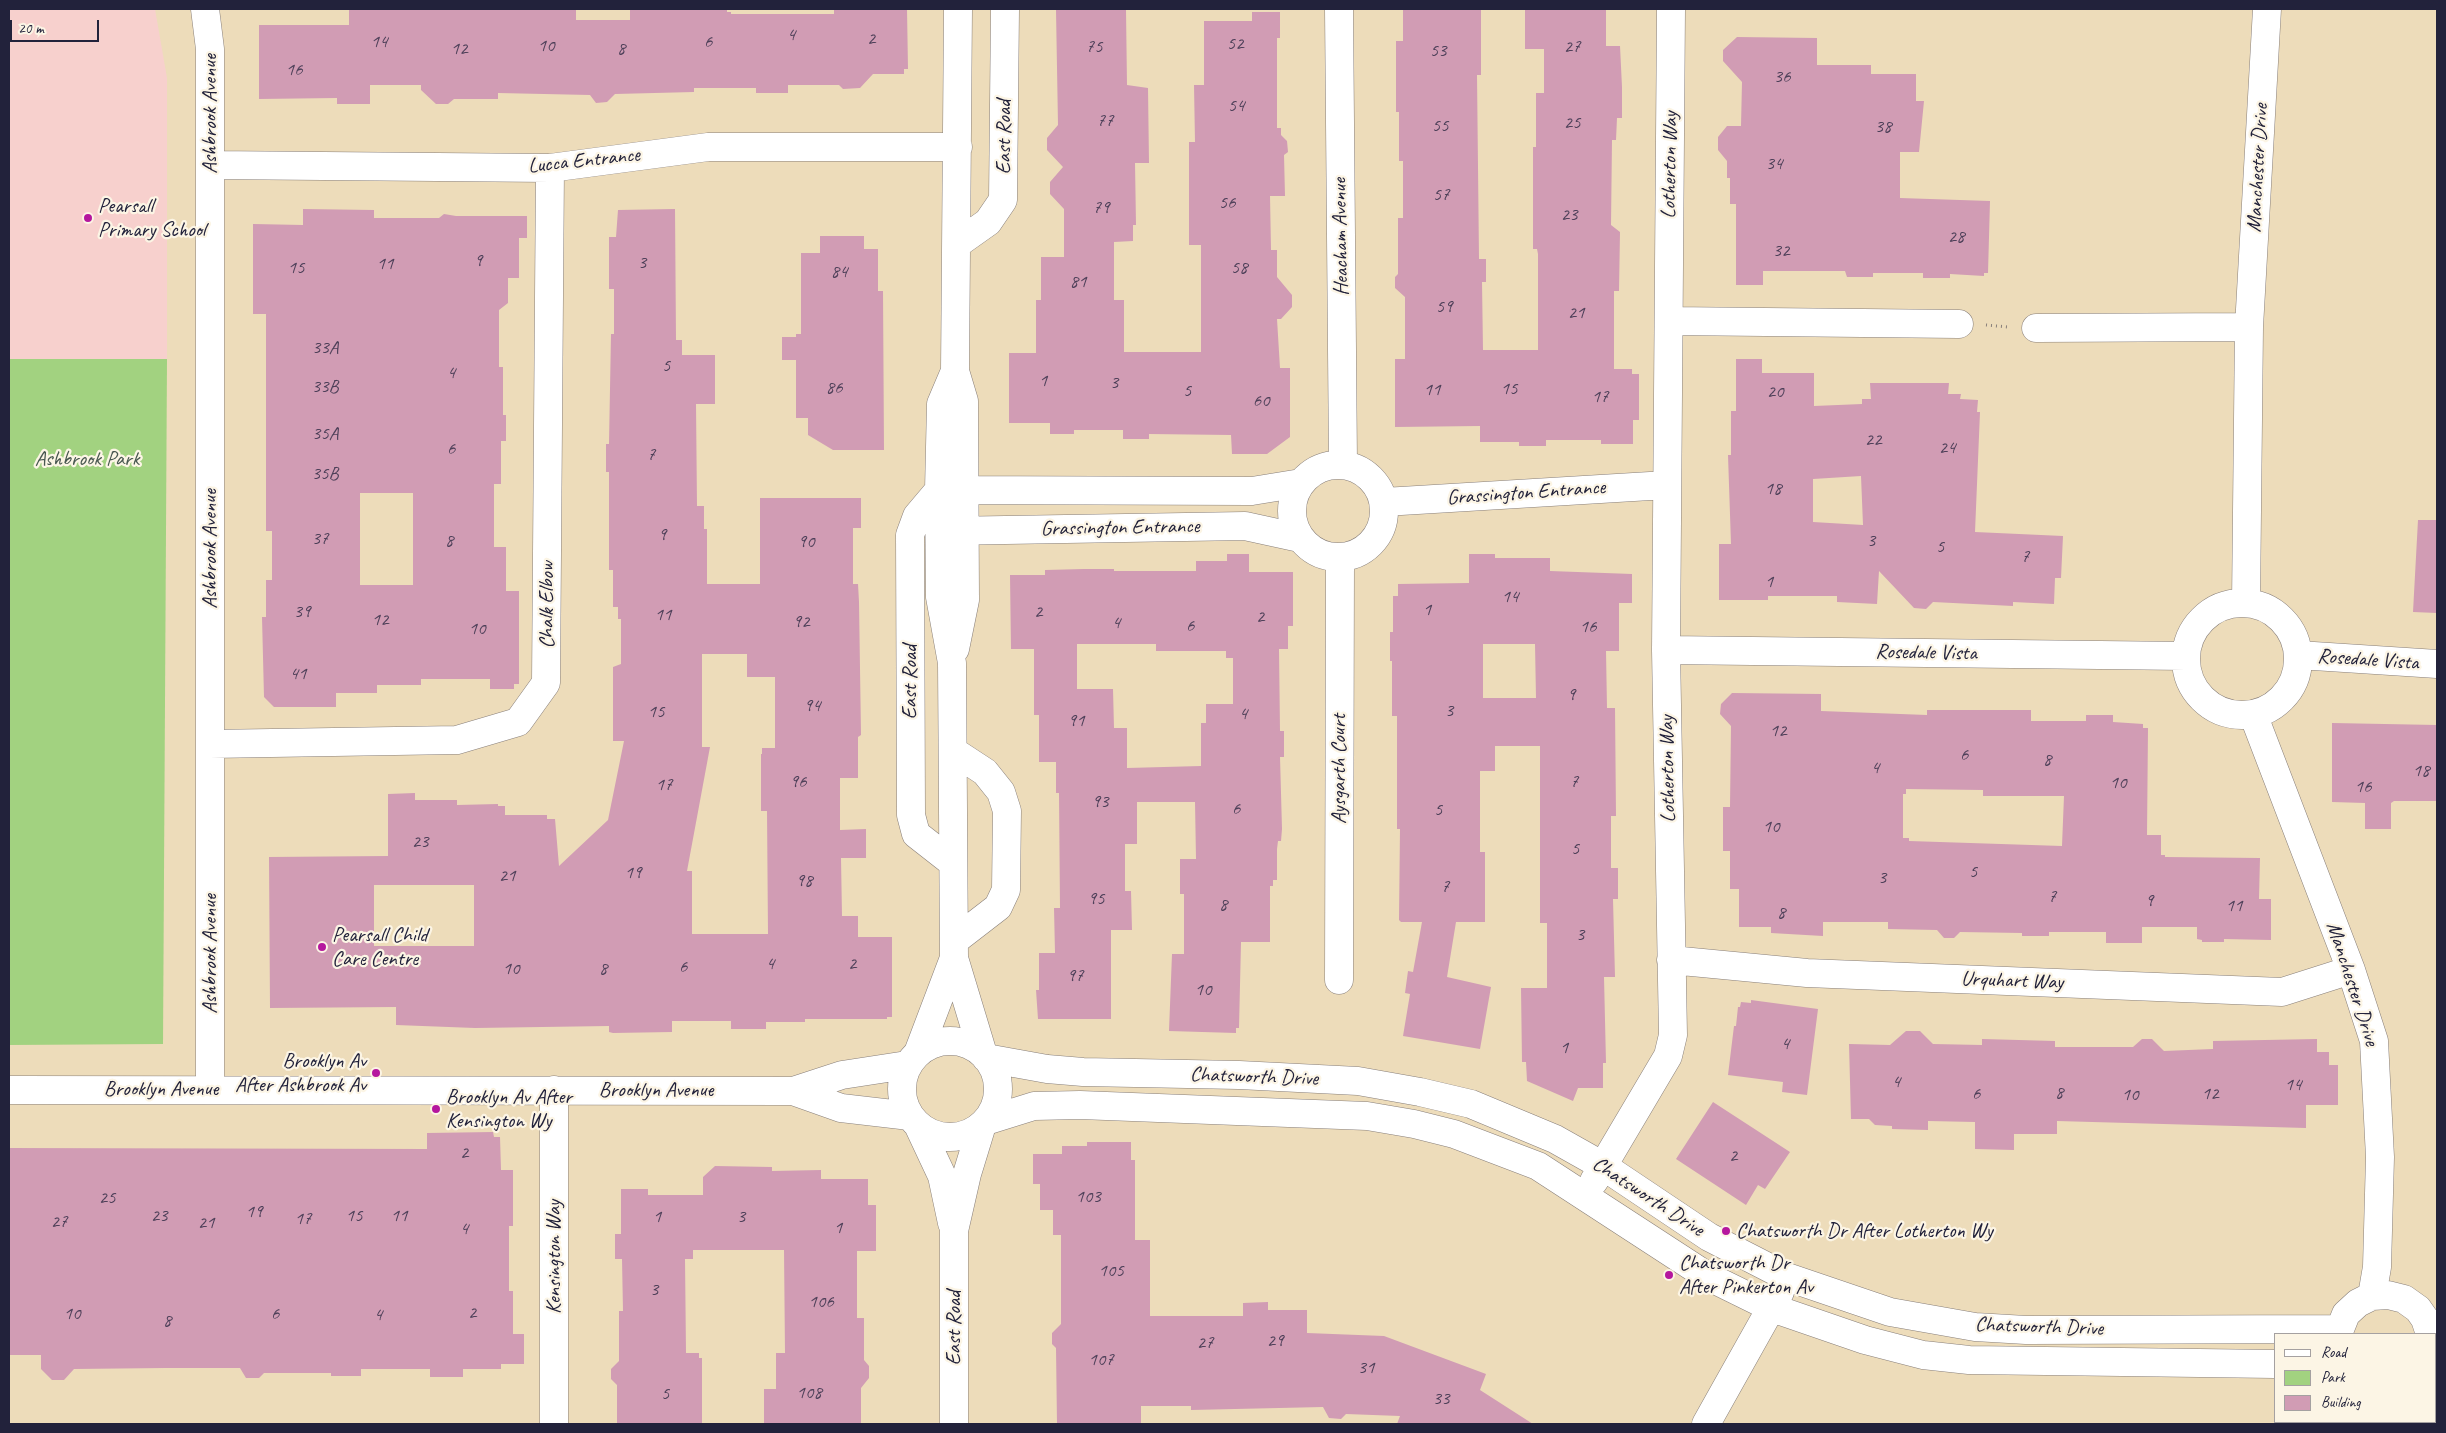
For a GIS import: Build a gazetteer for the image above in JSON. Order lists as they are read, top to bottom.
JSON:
{
  "streets": {
    "street": [
      "Ashbrook Avenue",
      "East Road",
      "Lucca Entrance",
      "Lotherton Way",
      "Manchester Drive",
      "Heacham Avenue",
      "Grassington Entrance",
      "Chalk Elbow",
      "Rosedale Vista",
      "Aysgarth Court",
      "Urquhart Way",
      "Chatsworth Drive",
      "Brooklyn Avenue",
      "Kensington Way"
    ]
  },
  "crossings": [
    ["Ashbrook Avenue", "Lucca Entrance"],
    ["Ashbrook Avenue", "Chalk Elbow"],
    ["Ashbrook Avenue", "Brooklyn Avenue"],
    ["East Road", "Lucca Entrance"],
    ["East Road", "Grassington Entrance"],
    ["East Road", "Chatsworth Drive"],
    ["East Road", "Brooklyn Avenue"],
    ["Lucca Entrance", "Chalk Elbow"],
    ["Lotherton Way", "Grassington Entrance"],
    ["Lotherton Way", "Rosedale Vista"],
    ["Lotherton Way", "Urquhart Way"],
    ["Lotherton Way", "Chatsworth Drive"],
    ["Manchester Drive", "Rosedale Vista"],
    ["Manchester Drive", "Urquhart Way"],
    ["Heacham Avenue", "Grassington Entrance"],
    ["Heacham Avenue", "Aysgarth Court"],
    ["Grassington Entrance", "Aysgarth Court"],
    ["Chatsworth Drive", "Brooklyn Avenue"],
    ["Brooklyn Avenue", "Kensington Way"]
  ],
  "parks": ["Ashbrook Park"],
  "places": [
    "Pearsall Primary School",
    "Pearsall Child Care Centre",
    "Brooklyn Av After Ashbrook Av",
    "Brooklyn Av After Kensington Wy",
    "Chatsworth Dr After Lotherton Wy",
    "Chatsworth Dr After Pinkerton Av"
  ],
  "house_numbers": [
    "4",
    "2",
    "14",
    "6",
    "52",
    "10",
    "75",
    "27",
    "12",
    "8",
    "53",
    "16",
    "36",
    "54",
    "77",
    "25",
    "55",
    "38",
    "34",
    "57",
    "56",
    "79",
    "23",
    "28",
    "32",
    "9",
    "3",
    "11",
    "15",
    "58",
    "84",
    "81",
    "59",
    "21",
    "33A",
    "5",
    "4",
    "1",
    "3",
    "33B",
    "86",
    "15",
    "11",
    "5",
    "20",
    "17",
    "60",
    "35A",
    "22",
    "24",
    "6",
    "7",
    "35B",
    "18",
    "9",
    "37",
    "8",
    "3",
    "90",
    "5",
    "7",
    "1",
    "14",
    "1",
    "39",
    "2",
    "11",
    "2",
    "12",
    "92",
    "4",
    "6",
    "16",
    "10",
    "41",
    "9",
    "94",
    "3",
    "15",
    "4",
    "91",
    "12",
    "6",
    "8",
    "4",
    "18",
    "96",
    "7",
    "10",
    "17",
    "16",
    "93",
    "6",
    "5",
    "10",
    "23",
    "5",
    "5",
    "19",
    "21",
    "3",
    "98",
    "7",
    "7",
    "95",
    "9",
    "8",
    "11",
    "8",
    "3",
    "4",
    "2",
    "6",
    "10",
    "8",
    "97",
    "10",
    "4",
    "1",
    "4",
    "14",
    "8",
    "6",
    "12",
    "10",
    "2",
    "2",
    "103",
    "25",
    "19",
    "23",
    "15",
    "11",
    "1",
    "3",
    "17",
    "27",
    "21",
    "1",
    "4",
    "105",
    "3",
    "106",
    "2",
    "10",
    "6",
    "4",
    "8",
    "29",
    "27",
    "107",
    "31",
    "108",
    "5",
    "33"
  ],
  "legend": ["Road", "Park", "Building"],
  "scale_bar": "20 m"
}
